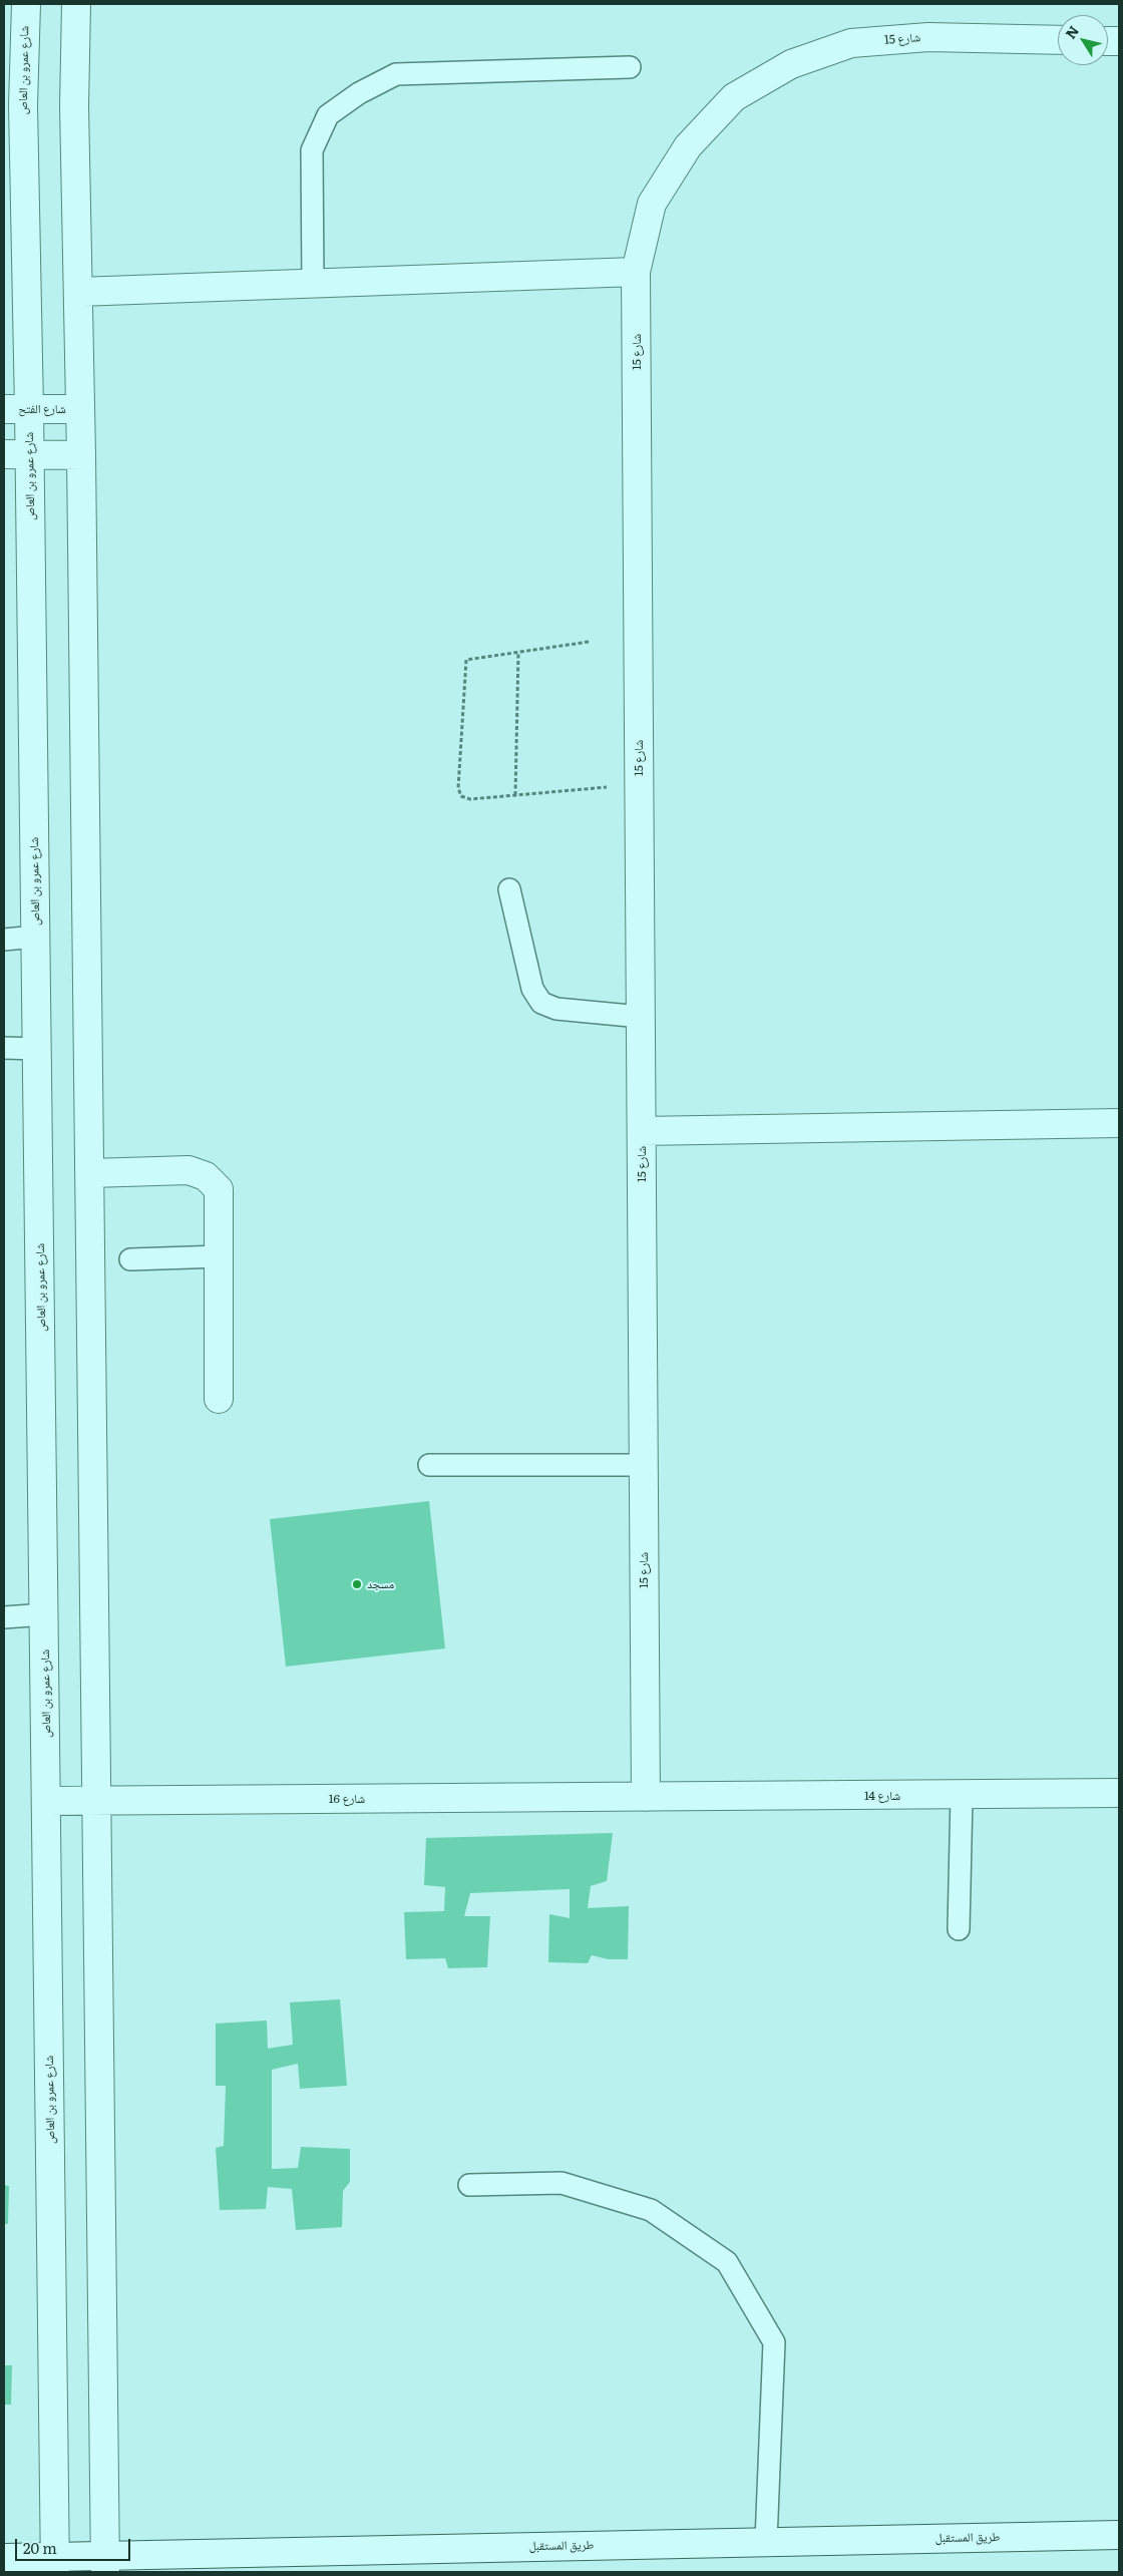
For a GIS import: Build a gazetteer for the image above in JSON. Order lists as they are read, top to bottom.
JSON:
{
  "streets": {
    "street": [
      "شارع 15",
      "شارع عمرو بن العاص",
      "شارع الفتح",
      "شارع 14",
      "شارع 16",
      "طريق المستقبل"
    ]
  },
  "crossings": [
    ["شارع 15", "شارع 14"],
    ["شارع 15", "شارع 16"],
    ["شارع عمرو بن العاص", "شارع الفتح"],
    ["شارع عمرو بن العاص", "شارع 16"],
    ["شارع عمرو بن العاص", "طريق المستقبل"],
    ["شارع 14", "شارع 16"]
  ],
  "places": ["مسجد"],
  "scale_bar": "20 m",
  "north": "top left"
}
